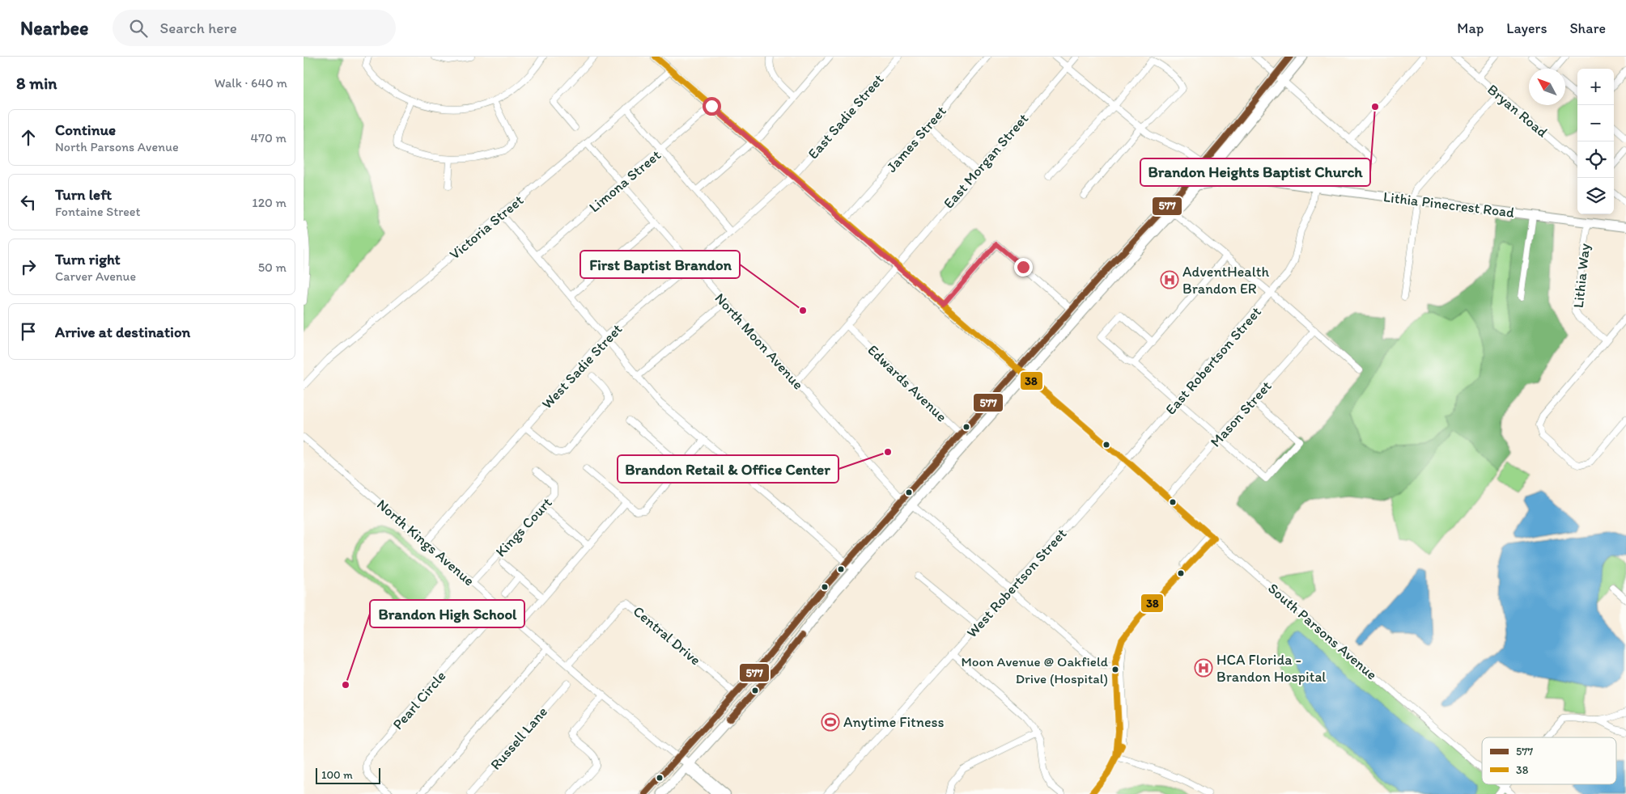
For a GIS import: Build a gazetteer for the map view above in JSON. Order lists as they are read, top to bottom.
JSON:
{
  "streets": {
    "main road": ["Lithia Pinecrest Road"],
    "street": [
      "Bryan Road",
      "East Sadie Street",
      "James Street",
      "East Morgan Street",
      "Limona Street",
      "Victoria Street",
      "Lithia Way",
      "North Moon Avenue",
      "East Robertson Street",
      "West Sadie Street",
      "Edwards Avenue",
      "Mason Street",
      "Kings Court",
      "North Kings Avenue",
      "West Robertson Street",
      "South Parsons Avenue",
      "Central Drive",
      "Pearl Circle",
      "Russell Lane"
    ]
  },
  "crossings": [
    ["East Sadie Street", "West Sadie Street"],
    ["East Morgan Street", "North Moon Avenue"],
    ["East Morgan Street", "Edwards Avenue"],
    ["Limona Street", "North Moon Avenue"],
    ["Lithia Pinecrest Road", "Lithia Way"],
    ["Lithia Pinecrest Road", "East Robertson Street"],
    ["Victoria Street", "North Moon Avenue"],
    ["North Moon Avenue", "West Sadie Street"],
    ["North Moon Avenue", "West Robertson Street"],
    ["East Robertson Street", "West Robertson Street"],
    ["East Robertson Street", "South Parsons Avenue"],
    ["West Sadie Street", "North Kings Avenue"],
    ["Mason Street", "South Parsons Avenue"],
    ["Kings Court", "North Kings Avenue"],
    ["North Kings Avenue", "Central Drive"],
    ["North Kings Avenue", "Pearl Circle"],
    ["West Robertson Street", "South Parsons Avenue"]
  ],
  "places": {
    "other": [
      "Brandon Heights Baptist Church",
      "First Baptist Brandon",
      "Brandon Retail & Office Center",
      "Moon Avenue @ Oakfield Drive (Hospital)",
      "Brandon High School"
    ],
    "hospital": ["AdventHealth Brandon ER", "HCA Florida - Brandon Hospital"],
    "sports": ["Anytime Fitness"]
  },
  "lines": ["transit line 577", "transit line 38"],
  "legend": ["577", "38"],
  "scale_bar": "100 m",
  "north": "top left",
  "page": {
    "header": "Nearbee",
    "search": "Search here",
    "nav": ["Map", "Layers", "Share"],
    "heading": ["8 min", "Walk · 640 m"],
    "map_buttons": ["+", "−"],
    "list": [
      ["Continue", "North Parsons Avenue", "470 m"],
      ["Turn left", "Fontaine Street", "120 m"],
      ["Turn right", "Carver Avenue", "50 m"],
      "Arrive at destination"
    ],
    "scale": "100 m"
  }
}
